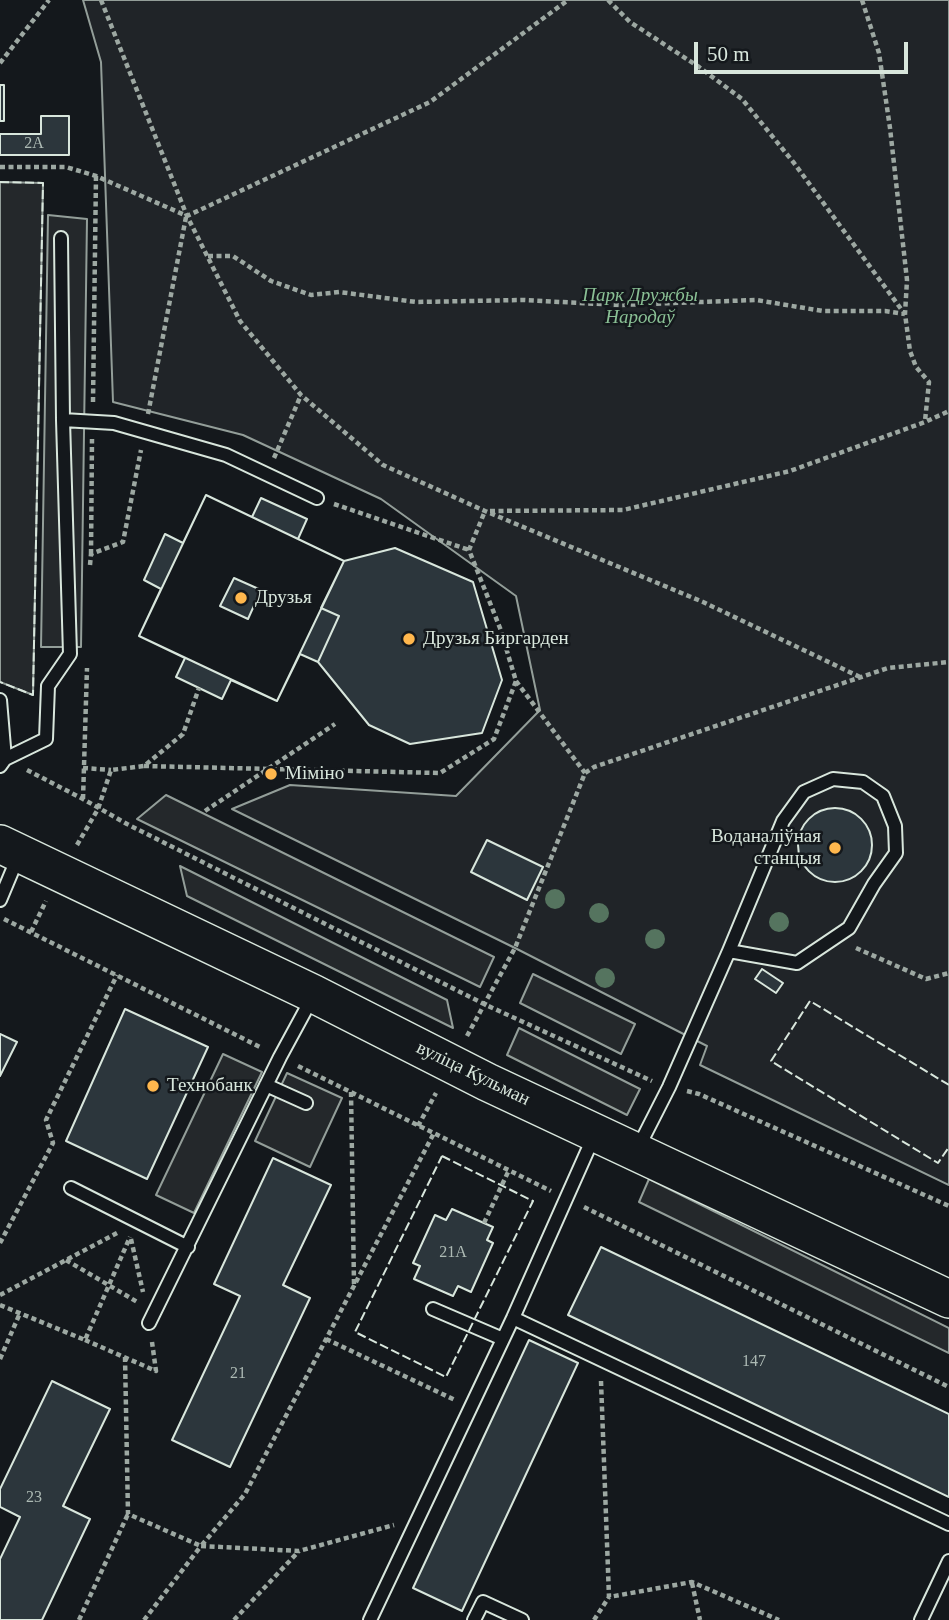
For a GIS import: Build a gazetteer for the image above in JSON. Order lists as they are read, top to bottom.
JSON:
{
  "streets": {
    "main road": ["вуліца Кульман"]
  },
  "parks": ["Парк Дружбы Народаў"],
  "places": [
    "Друзья",
    "Друзья Биргарден",
    "Міміно",
    "Воданаліўная станцыя",
    "Технобанк"
  ],
  "house_numbers": [
    "2А",
    "21А",
    "147",
    "21",
    "23"
  ],
  "scale_bar": "50 m"
}
